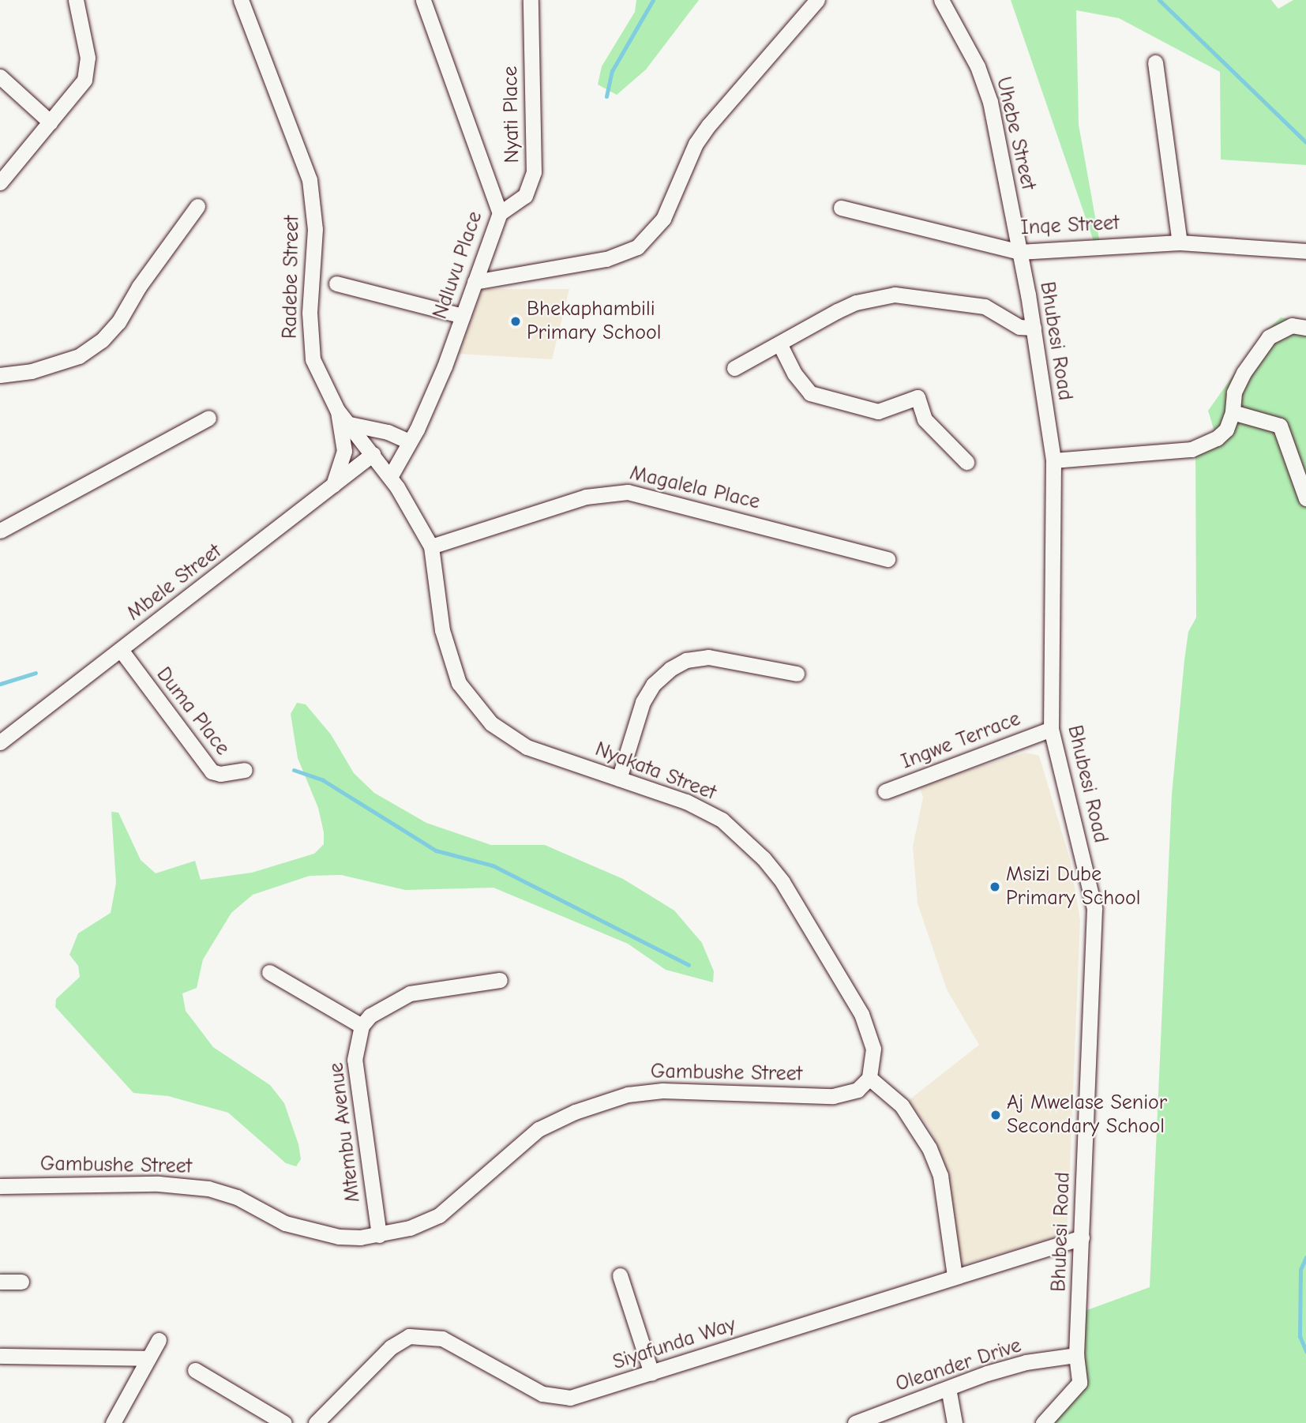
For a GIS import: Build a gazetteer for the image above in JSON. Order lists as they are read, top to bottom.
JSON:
{
  "streets": {
    "street": [
      "Nyati Place",
      "Uhebe Street",
      "Inqe Street",
      "Ndluvu Place",
      "Radebe Street",
      "Bhubesi Road",
      "Magalela Place",
      "Mbele Street",
      "Duma Place",
      "Ingwe Terrace",
      "Nyakata Street",
      "Gambushe Street",
      "Mtembu Avenue",
      "Siyafunda Way",
      "Oleander Drive"
    ]
  },
  "crossings": [
    ["Nyati Place", "Ndluvu Place"],
    ["Uhebe Street", "Inqe Street"],
    ["Uhebe Street", "Bhubesi Road"],
    ["Inqe Street", "Bhubesi Road"],
    ["Ndluvu Place", "Radebe Street"],
    ["Ndluvu Place", "Nyakata Street"],
    ["Radebe Street", "Mbele Street"],
    ["Radebe Street", "Nyakata Street"],
    ["Bhubesi Road", "Ingwe Terrace"],
    ["Bhubesi Road", "Siyafunda Way"],
    ["Bhubesi Road", "Oleander Drive"],
    ["Magalela Place", "Nyakata Street"],
    ["Mbele Street", "Duma Place"],
    ["Nyakata Street", "Gambushe Street"],
    ["Gambushe Street", "Mtembu Avenue"]
  ],
  "places": ["Bhekaphambili Primary School", "Msizi Dube Primary School", "Aj Mwelase Senior Secondary School"]
}
